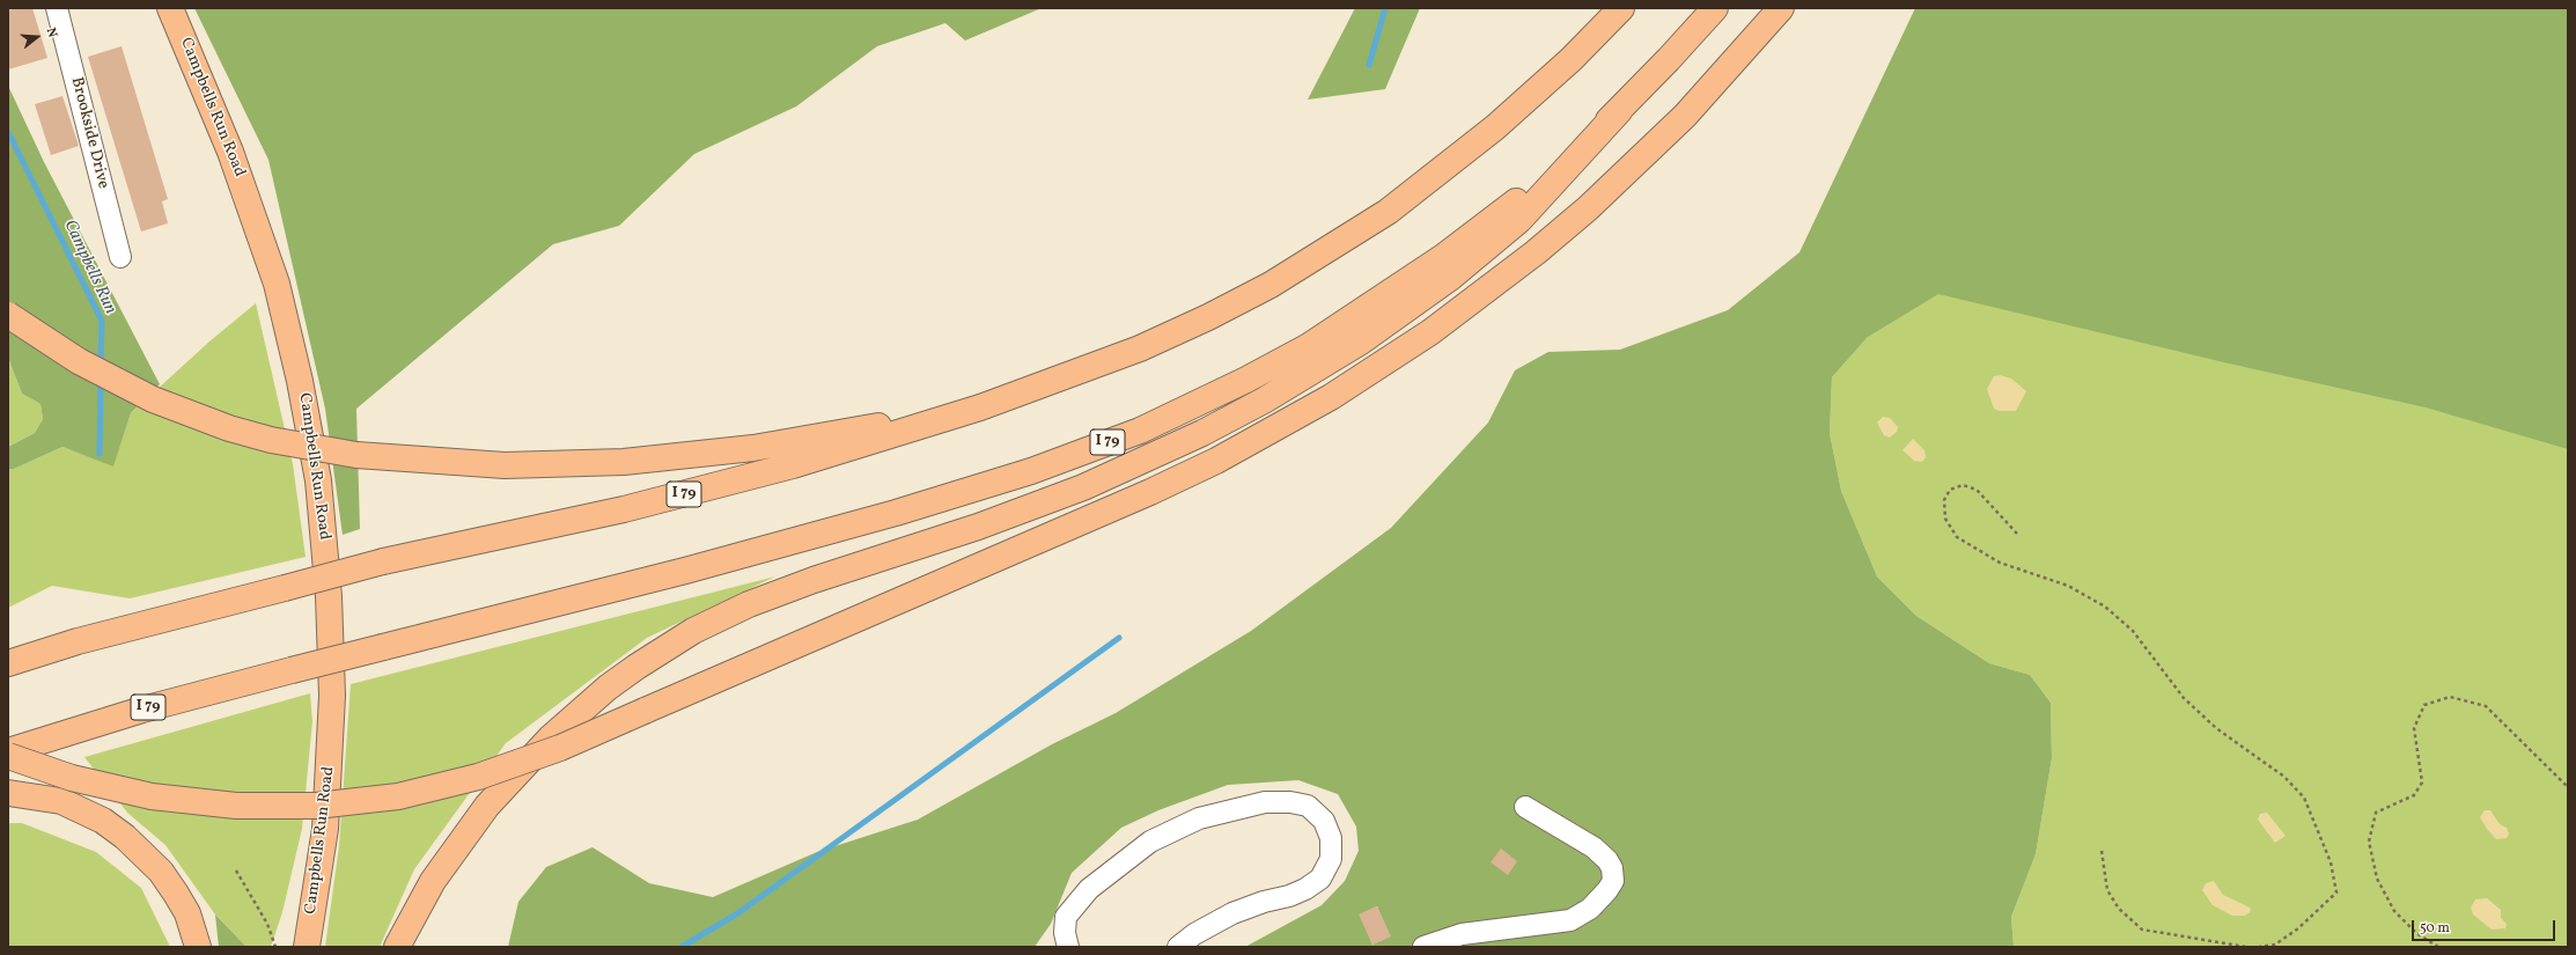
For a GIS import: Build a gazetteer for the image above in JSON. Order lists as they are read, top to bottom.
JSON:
{
  "streets": {
    "main road": ["Campbells Run Road", "I 79"],
    "street": ["Brookside Drive"]
  },
  "water": ["Campbells Run"],
  "scale_bar": "50 m",
  "north": "right"
}
